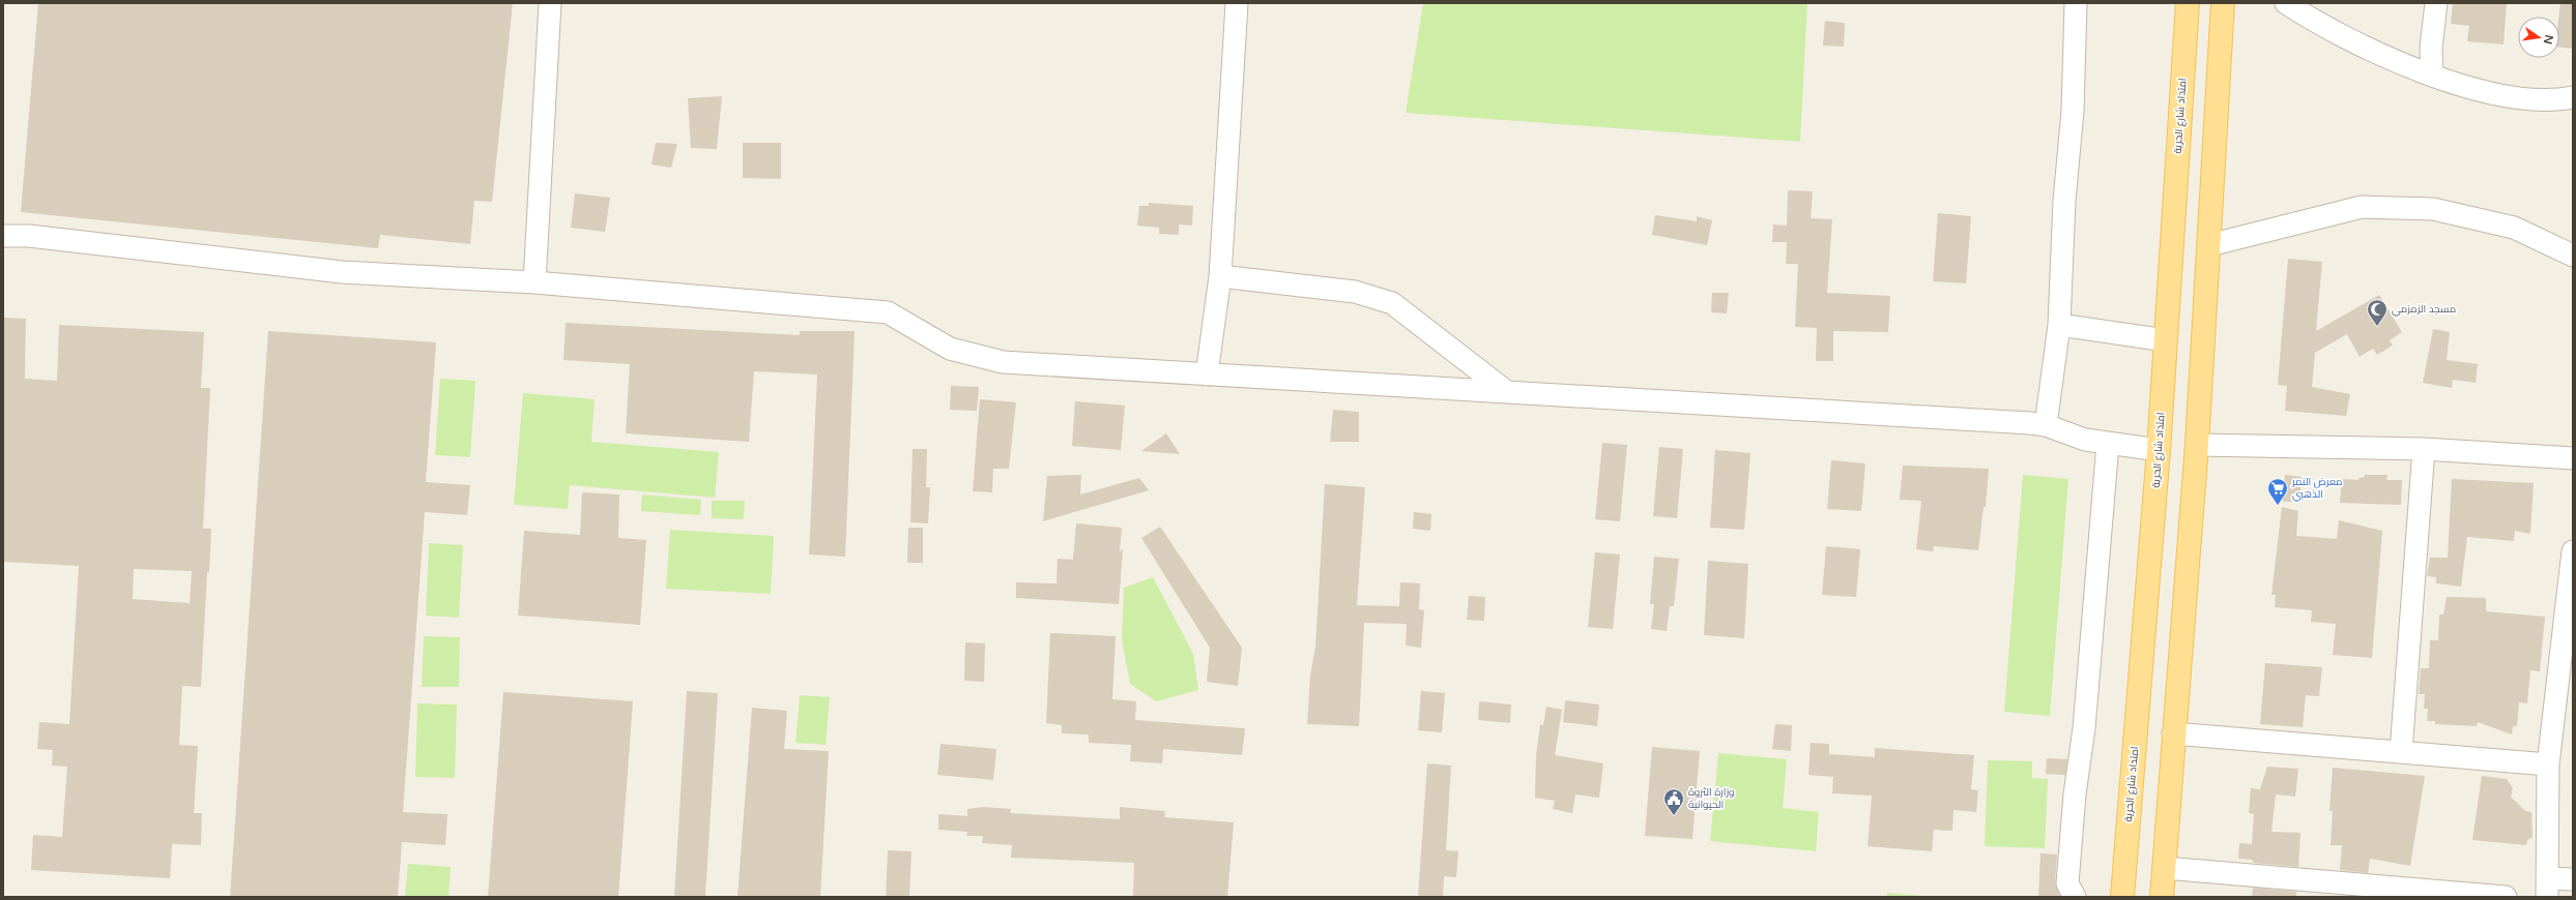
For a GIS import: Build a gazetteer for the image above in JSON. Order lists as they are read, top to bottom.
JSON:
{
  "streets": {
    "main road": ["امتداد شارع الحرية"]
  },
  "places": {
    "mosque": ["مسجد الزمزمي"],
    "supermarket": ["معرض النمر الذهبي"],
    "public building": ["وزارة الثروة الحيوانية"]
  },
  "north": "right"
}
